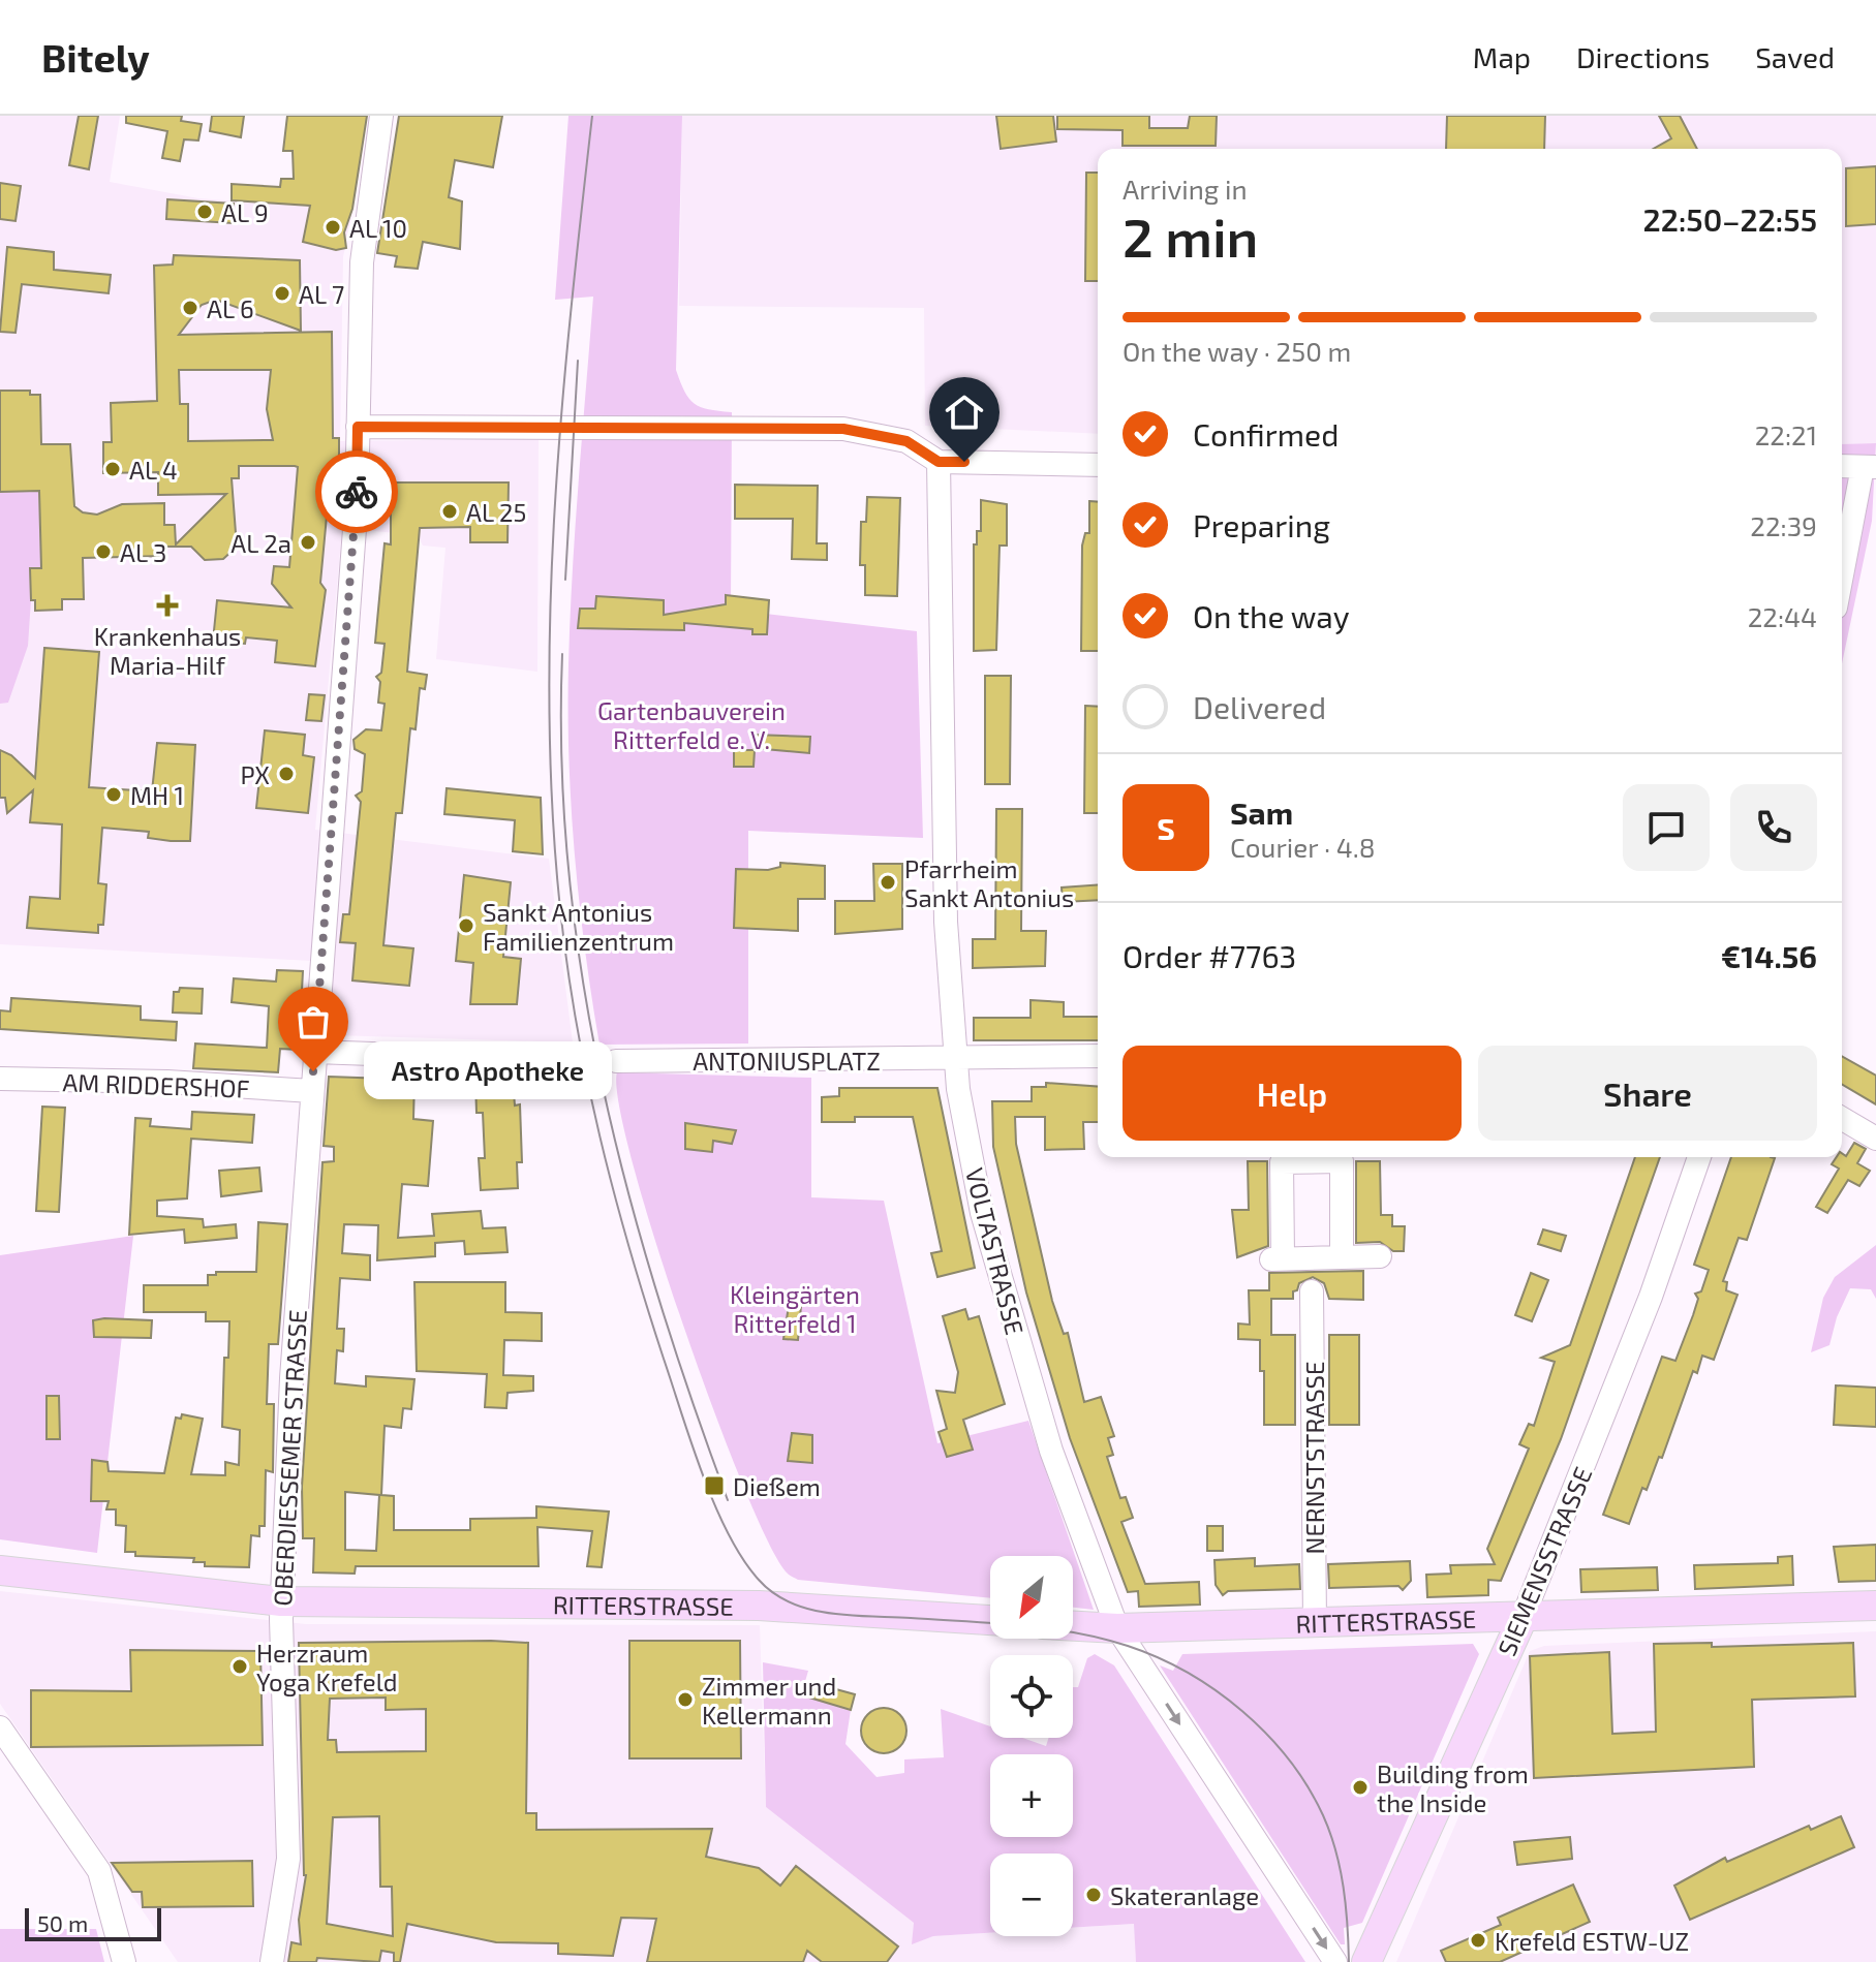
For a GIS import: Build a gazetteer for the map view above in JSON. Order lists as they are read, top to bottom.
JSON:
{
  "streets": {
    "main road": ["SIEMENSSTRASSE", "RITTERSTRASSE"],
    "street": [
      "ANTONIUSPLATZ",
      "AM RIDDERSHOF",
      "VOLTASTRASSE",
      "OBERDIESSEMER STRASSE",
      "NERNSTSTRASSE"
    ]
  },
  "crossings": [
    ["ANTONIUSPLATZ", "VOLTASTRASSE"],
    ["AM RIDDERSHOF", "OBERDIESSEMER STRASSE"],
    ["VOLTASTRASSE", "RITTERSTRASSE"],
    ["OBERDIESSEMER STRASSE", "RITTERSTRASSE"],
    ["NERNSTSTRASSE", "RITTERSTRASSE"],
    ["SIEMENSSTRASSE", "RITTERSTRASSE"]
  ],
  "parks": ["Gartenbauverein Ritterfeld e. V.", "Kleingärten Ritterfeld 1"],
  "places": {
    "other": [
      "AL 9",
      "AL 10",
      "AL 7",
      "AL 6",
      "AL 4",
      "AL 25",
      "AL 2a",
      "AL 3",
      "PX",
      "MH 1",
      "Pfarrheim Sankt Antonius",
      "Sankt Antonius Familienzentrum",
      "Astro Apotheke",
      "Herzraum Yoga Krefeld",
      "Zimmer und Kellermann",
      "Building from the Inside",
      "Skateranlage",
      "Krefeld ESTW-UZ"
    ],
    "health": ["Krankenhaus Maria-Hilf"],
    "transit": ["Dießem"]
  },
  "scale_bar": "50 m",
  "north": "bottom left",
  "page": {
    "header": "Bitely",
    "nav": ["Map", "Directions", "Saved"],
    "heading": ["2 min", "Arriving in", "22:50–22:55"],
    "panel": [
      "Sam",
      "Courier · 4.8",
      "Order #7763",
      "€14.56"
    ],
    "bar": "On the way · 250 m",
    "list": [
      ["Confirmed", "22:21"],
      ["Preparing", "22:39"],
      ["On the way", "22:44"],
      "Delivered"
    ],
    "round": "S",
    "buttons": ["Help", "Share"],
    "bubble": "Astro Apotheke",
    "map_buttons": ["+", "−"],
    "scale": "50 m"
  }
}
